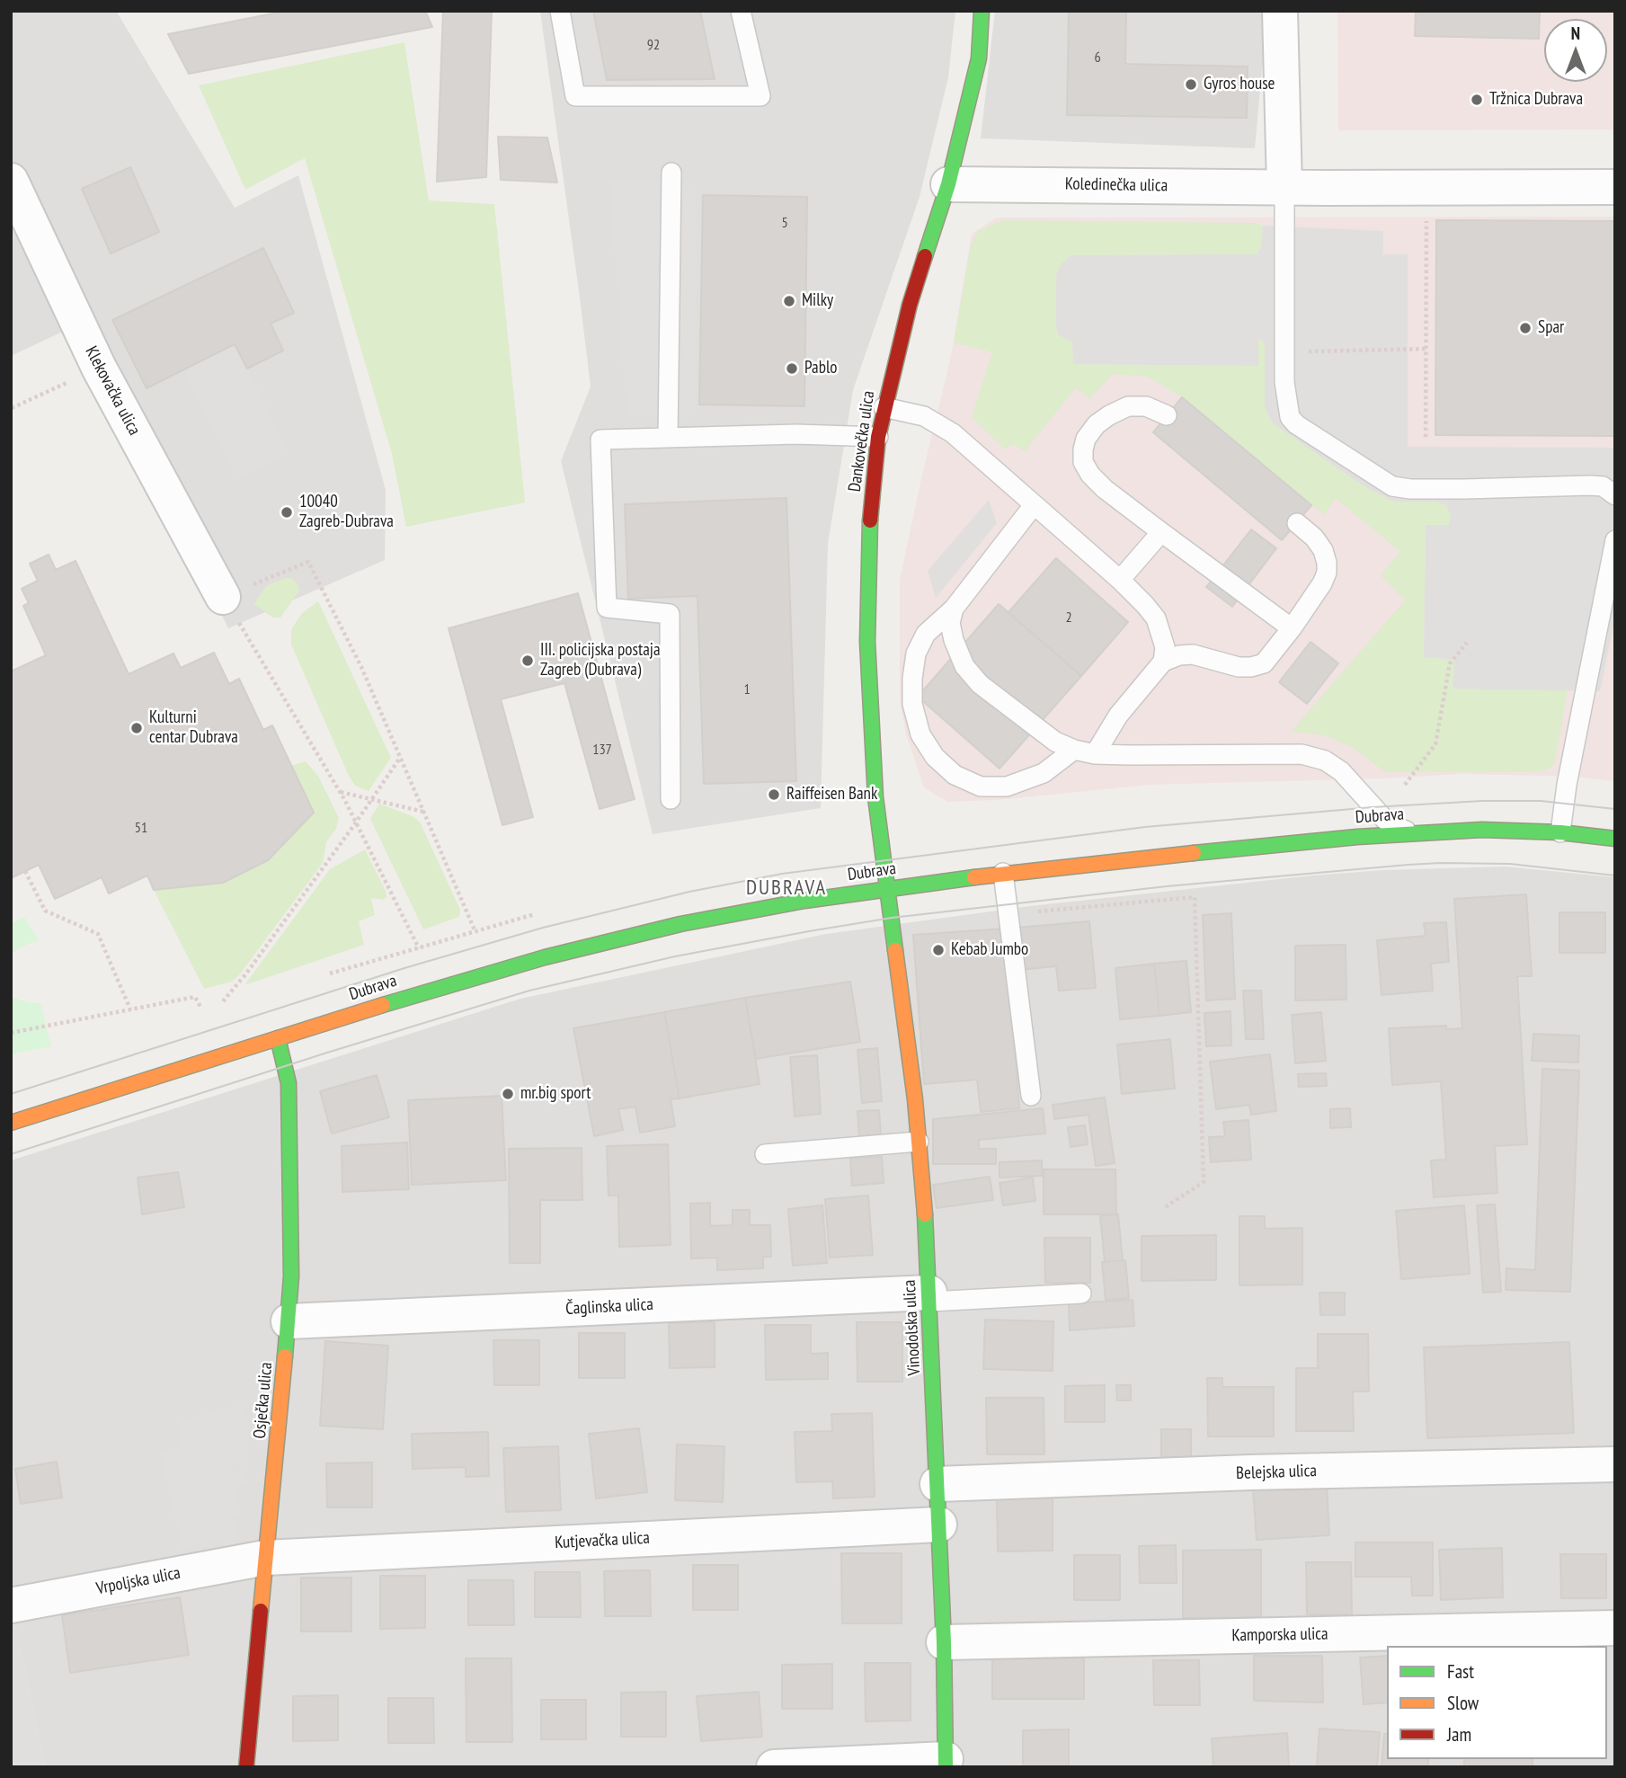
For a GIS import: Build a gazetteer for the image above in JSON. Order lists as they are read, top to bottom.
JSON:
{
  "streets": {
    "main road": [
      "Dankovečka ulica",
      "Dubrava",
      "Vinodolska ulica",
      "Osječka ulica"
    ],
    "street": [
      "Koledinečka ulica",
      "Klekovačka ulica",
      "Čaglinska ulica",
      "Belejska ulica",
      "Kutjevačka ulica",
      "Vrpoljska ulica",
      "Kamporska ulica"
    ]
  },
  "crossings": [
    ["Koledinečka ulica", "Dankovečka ulica"],
    ["Dankovečka ulica", "Dubrava"],
    ["Dankovečka ulica", "Vinodolska ulica"],
    ["Dubrava", "Vinodolska ulica"],
    ["Dubrava", "Osječka ulica"],
    ["Čaglinska ulica", "Vinodolska ulica"],
    ["Čaglinska ulica", "Osječka ulica"],
    ["Vinodolska ulica", "Belejska ulica"],
    ["Vinodolska ulica", "Kutjevačka ulica"],
    ["Vinodolska ulica", "Kamporska ulica"],
    ["Osječka ulica", "Kutjevačka ulica"],
    ["Osječka ulica", "Vrpoljska ulica"],
    ["Kutjevačka ulica", "Vrpoljska ulica"]
  ],
  "districts": ["DUBRAVA"],
  "places": [
    "Gyros house",
    "Tržnica Dubrava",
    "Milky",
    "Spar",
    "Pablo",
    "10040 Zagreb-Dubrava",
    "III. policijska postaja Zagreb (Dubrava)",
    "Kulturni centar Dubrava",
    "Raiffeisen Bank",
    "Kebab Jumbo",
    "mr.big sport"
  ],
  "house_numbers": [
    "92",
    "6",
    "5",
    "2",
    "1",
    "137",
    "51"
  ],
  "legend": ["Fast", "Slow", "Jam"],
  "north": "top"
}
